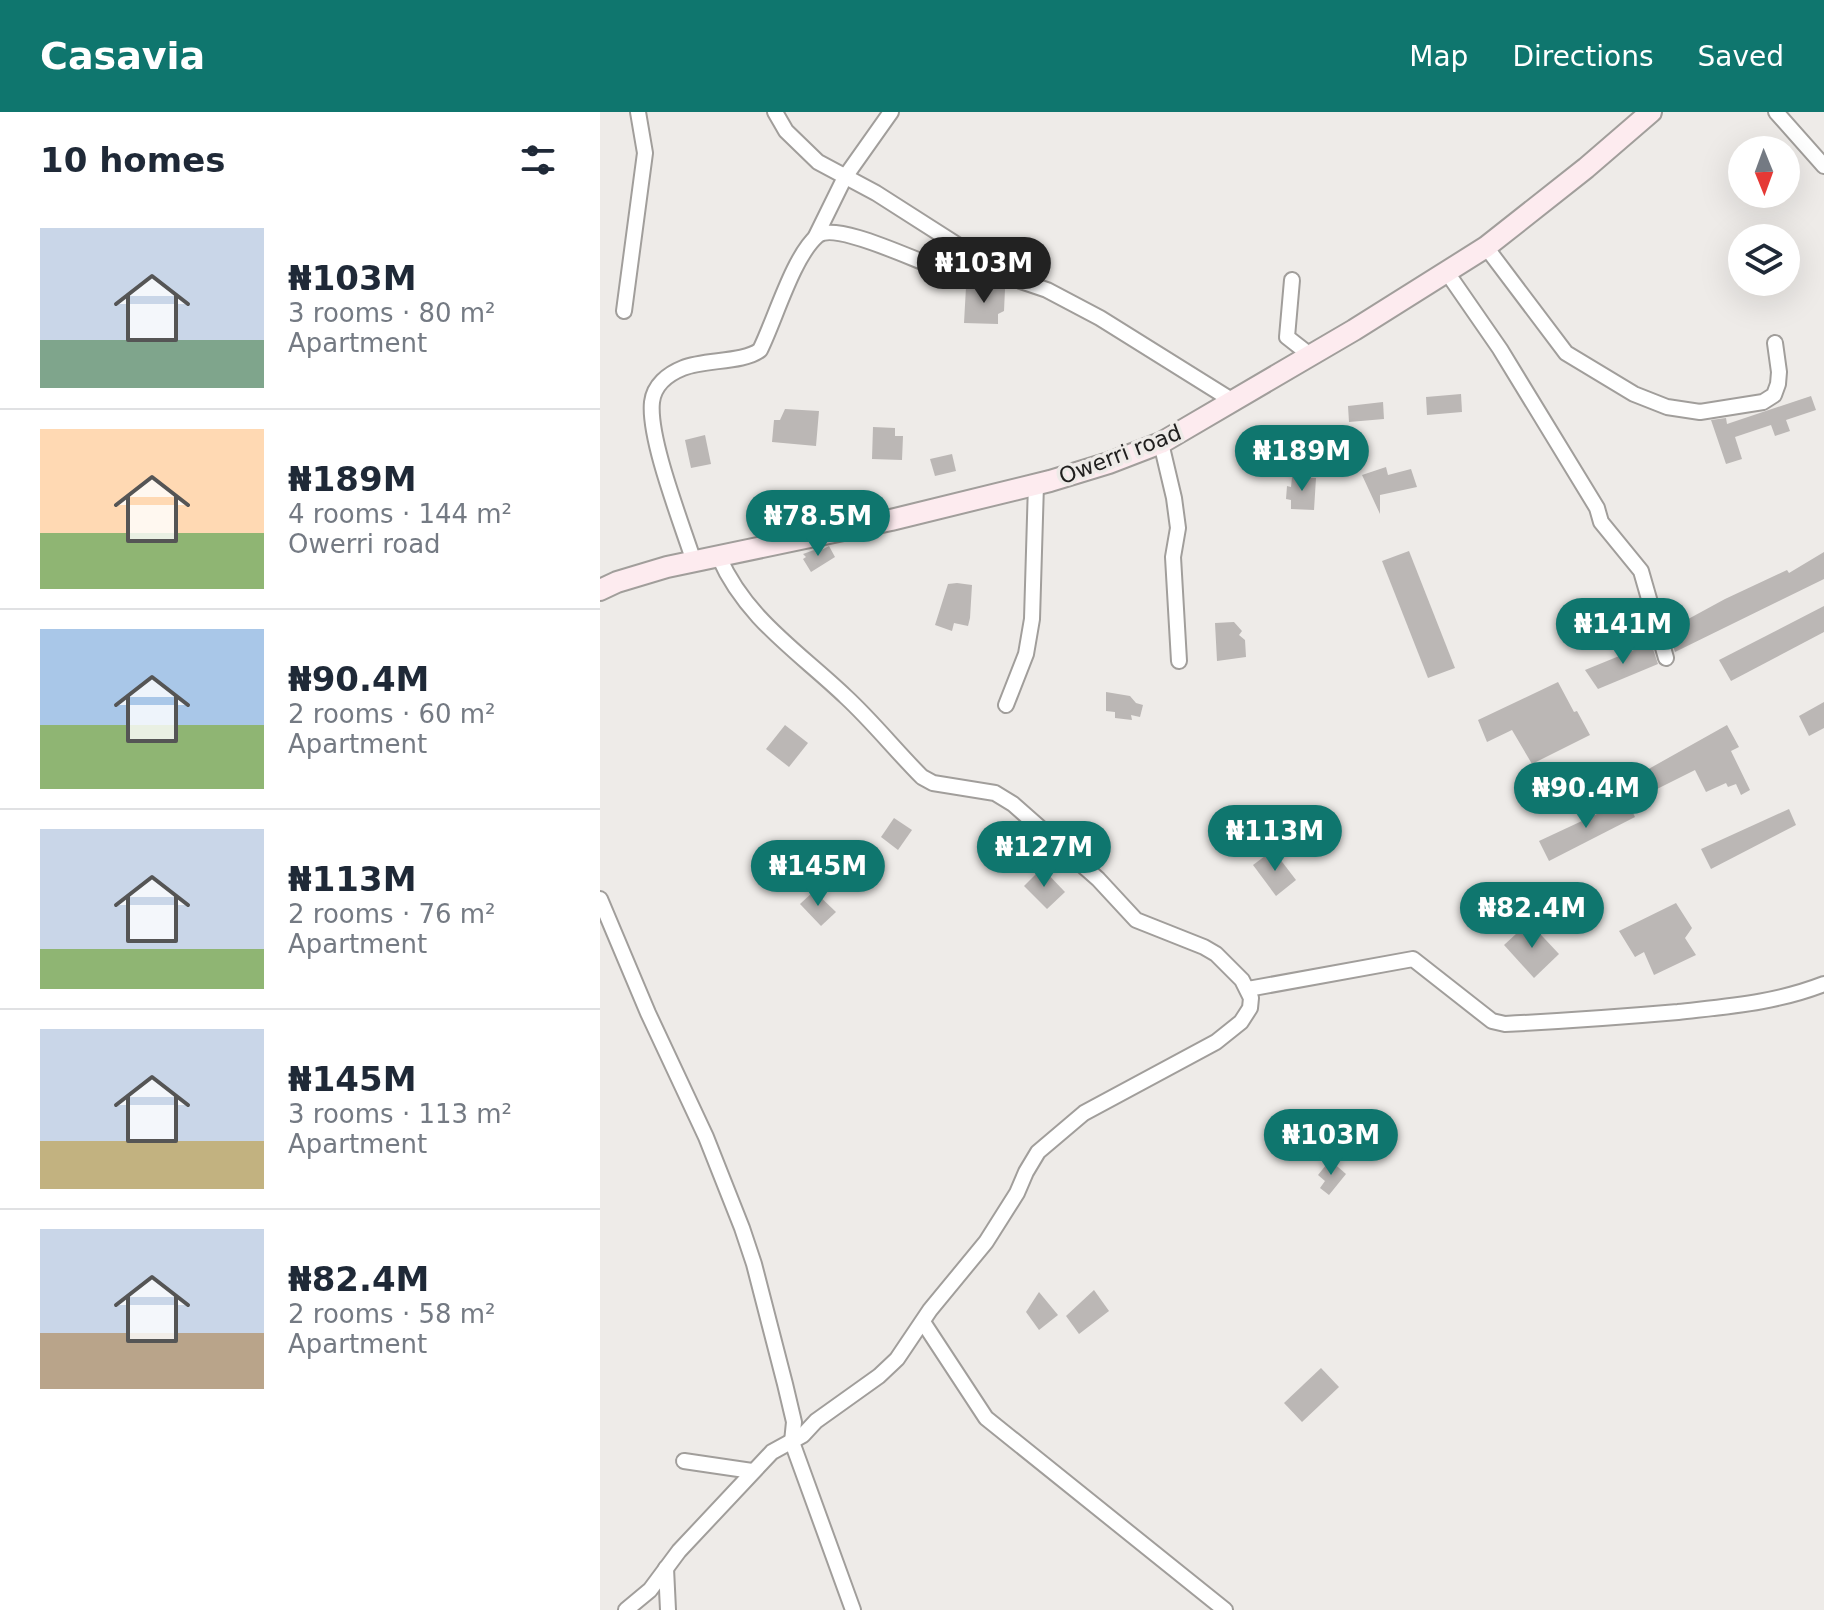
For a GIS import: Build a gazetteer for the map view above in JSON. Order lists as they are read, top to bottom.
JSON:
{
  "streets": {
    "main road": ["Owerri road"]
  },
  "north": "bottom",
  "page": {
    "header": "Casavia",
    "nav": ["Map", "Directions", "Saved"],
    "heading": "10 homes",
    "list": [
      {
        "name": "₦103M",
        "note": "3 rooms · 80 m² · Apartment"
      },
      {
        "name": "₦189M",
        "note": "4 rooms · 144 m² · Owerri road"
      },
      {
        "name": "₦90.4M",
        "note": "2 rooms · 60 m² · Apartment"
      },
      {
        "name": "₦113M",
        "note": "2 rooms · 76 m² · Apartment"
      },
      {
        "name": "₦145M",
        "note": "3 rooms · 113 m² · Apartment"
      },
      {
        "name": "₦82.4M",
        "note": "2 rooms · 58 m² · Apartment"
      }
    ],
    "price": [
      "₦103M",
      "₦189M",
      "₦78.5M",
      "₦141M",
      "₦90.4M",
      "₦113M",
      "₦127M",
      "₦145M",
      "₦82.4M",
      "₦103M"
    ]
  }
}
